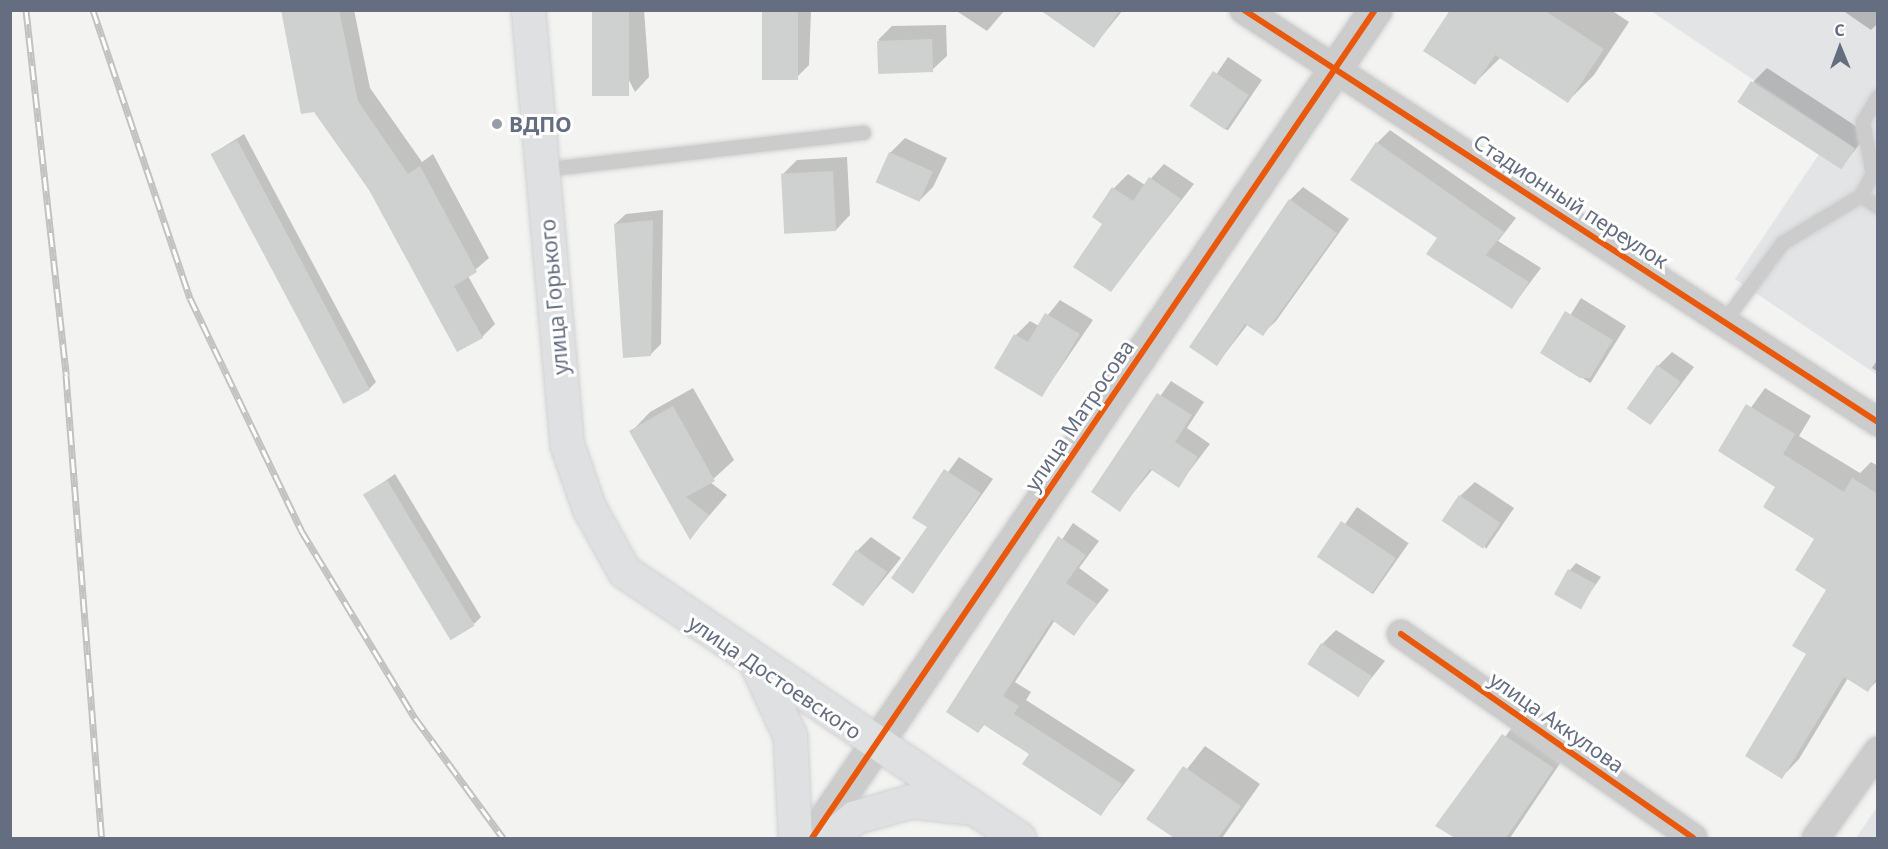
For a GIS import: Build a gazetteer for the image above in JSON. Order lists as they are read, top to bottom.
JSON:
{
  "streets": {
    "main road": ["улица Горького", "улица Достоевского"],
    "street": ["Стадионный переулок", "улица Матросова", "улица Аккулова"]
  },
  "crossings": [
    ["Стадионный переулок", "улица Матросова"],
    ["улица Горького", "улица Достоевского"],
    ["улица Матросова", "улица Достоевского"]
  ],
  "places": ["ВДПО"],
  "north": "top"
}
